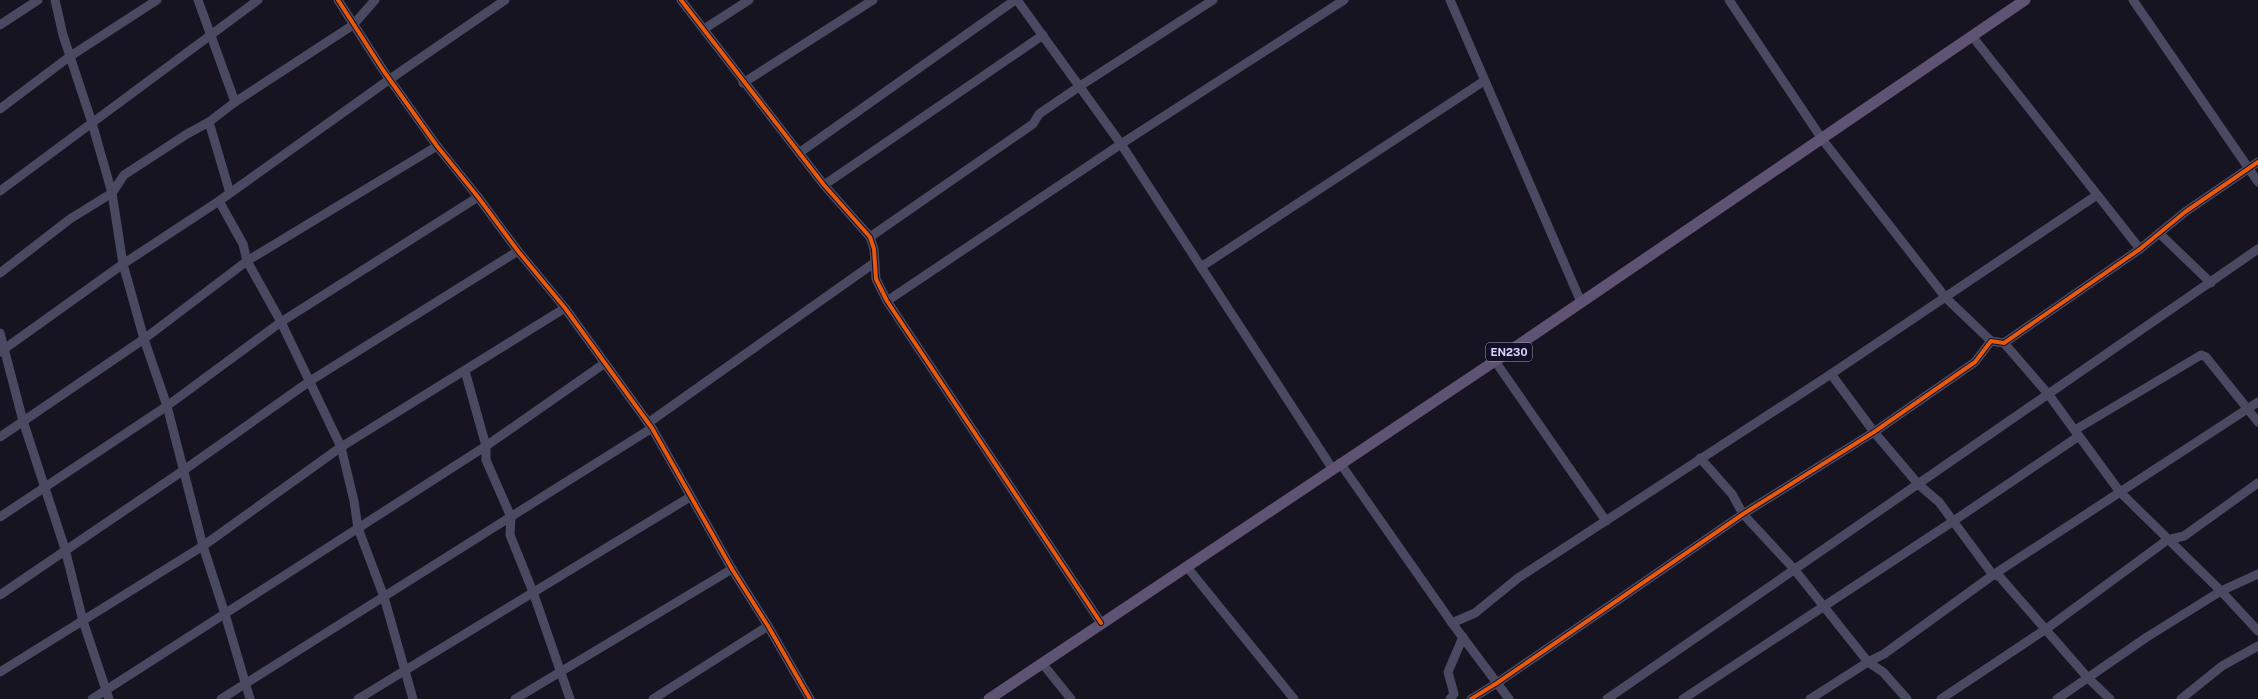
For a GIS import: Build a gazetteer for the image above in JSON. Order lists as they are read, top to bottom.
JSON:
{
  "streets": {
    "main road": ["EN230"]
  }
}
